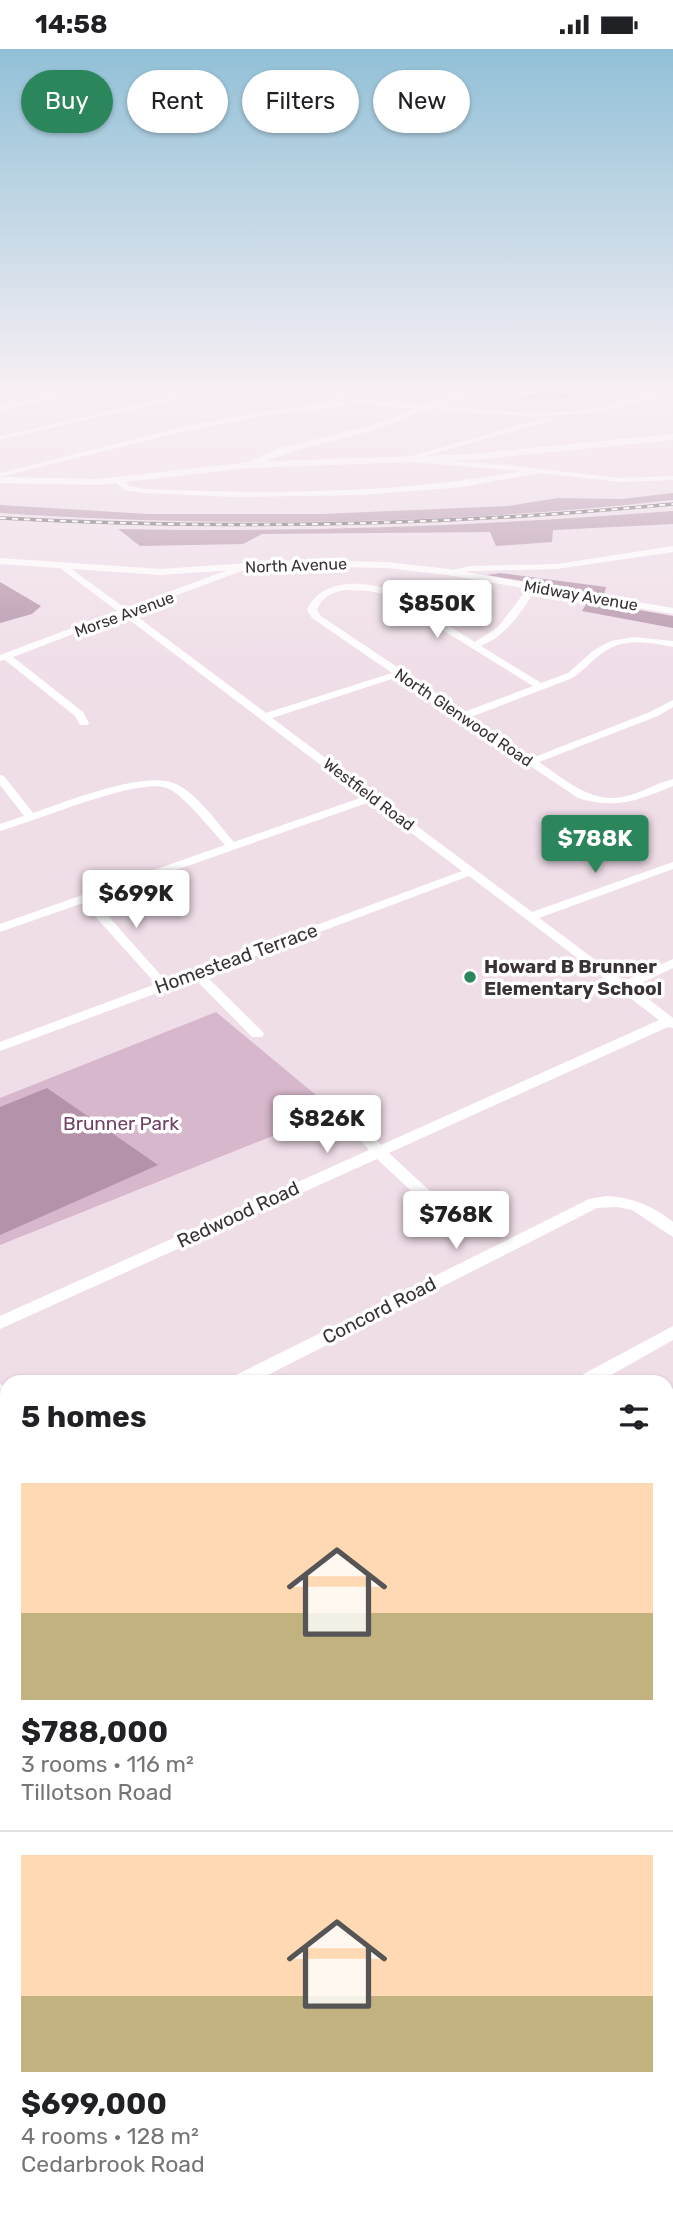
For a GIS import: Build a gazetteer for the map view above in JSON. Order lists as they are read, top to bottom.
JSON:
{
  "streets": {
    "main road": ["North Avenue", "Midway Avenue"],
    "street": [
      "Morse Avenue",
      "North Glenwood Road",
      "Westfield Road",
      "Homestead Terrace",
      "Redwood Road",
      "Concord Road"
    ]
  },
  "crossings": [
    ["North Avenue", "Midway Avenue"],
    ["North Avenue", "Morse Avenue"],
    ["North Avenue", "Westfield Road"],
    ["Morse Avenue", "Westfield Road"],
    ["Westfield Road", "Homestead Terrace"],
    ["Westfield Road", "Redwood Road"]
  ],
  "parks": ["Brunner Park"],
  "places": ["Howard B Brunner Elementary School"],
  "page": {
    "status": "14:58",
    "chip": [
      "Buy",
      "Rent",
      "Filters",
      "New"
    ],
    "price": [
      "$850K",
      "$788K",
      "$699K",
      "$826K",
      "$768K"
    ],
    "heading": "5 homes",
    "list": [
      {
        "name": "$788,000",
        "note": "3 rooms · 116 m² · Tillotson Road"
      },
      {
        "name": "$699,000",
        "note": "4 rooms · 128 m² · Cedarbrook Road"
      }
    ]
  }
}
